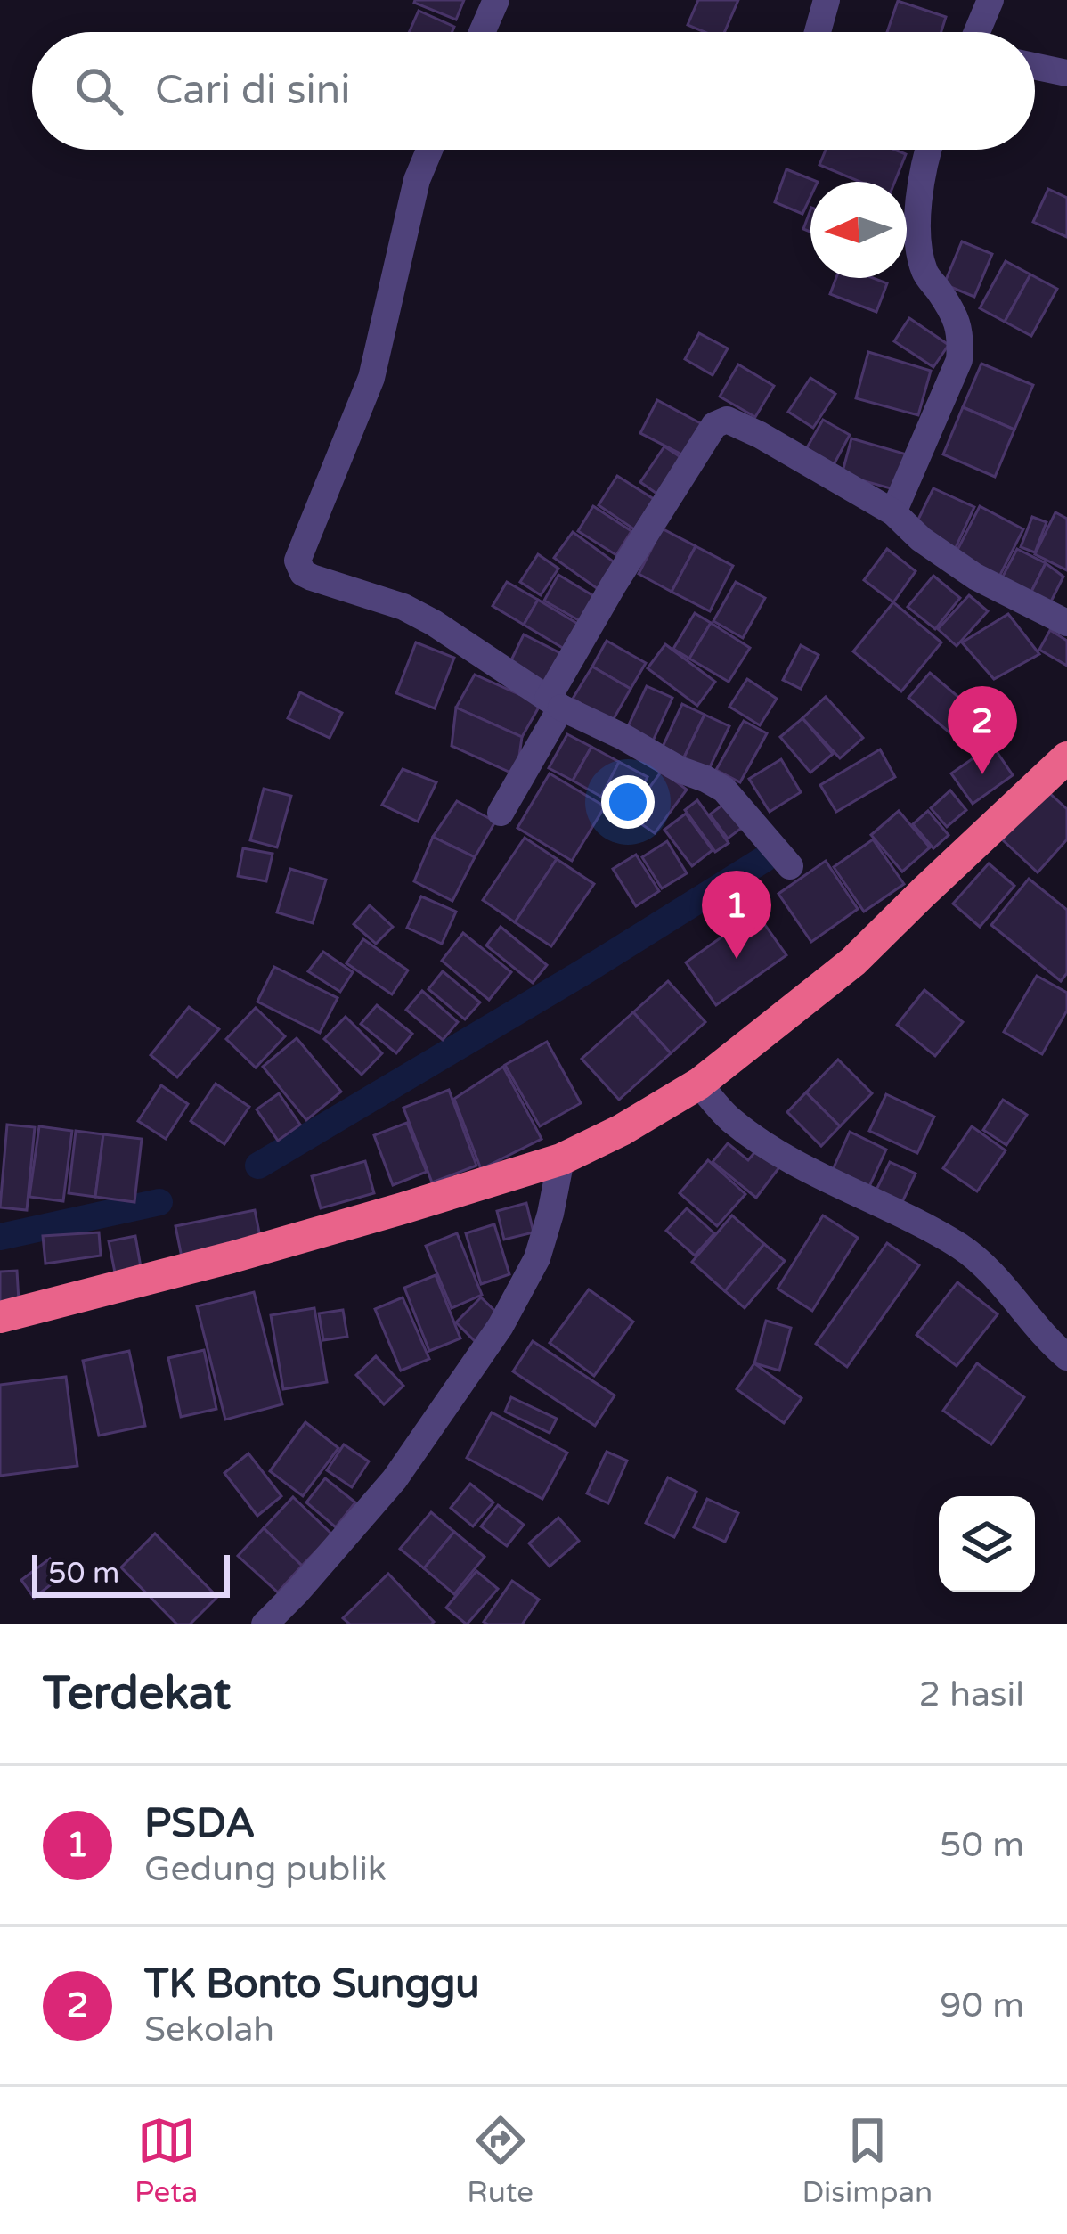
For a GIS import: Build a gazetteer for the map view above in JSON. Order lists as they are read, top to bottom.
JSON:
{
  "scale_bar": "50 m",
  "north": "left",
  "page": {
    "search": "Cari di sini",
    "pins": ["2", "1"],
    "scale": "50 m",
    "heading": ["Terdekat", "2 hasil"],
    "list": [
      {
        "mark": "1",
        "name": "PSDA",
        "note": "Gedung publik",
        "value": "50 m"
      },
      {
        "mark": "2",
        "name": "TK Bonto Sunggu",
        "note": "Sekolah",
        "value": "90 m"
      }
    ],
    "nav": ["Peta", "Rute", "Disimpan"]
  }
}
